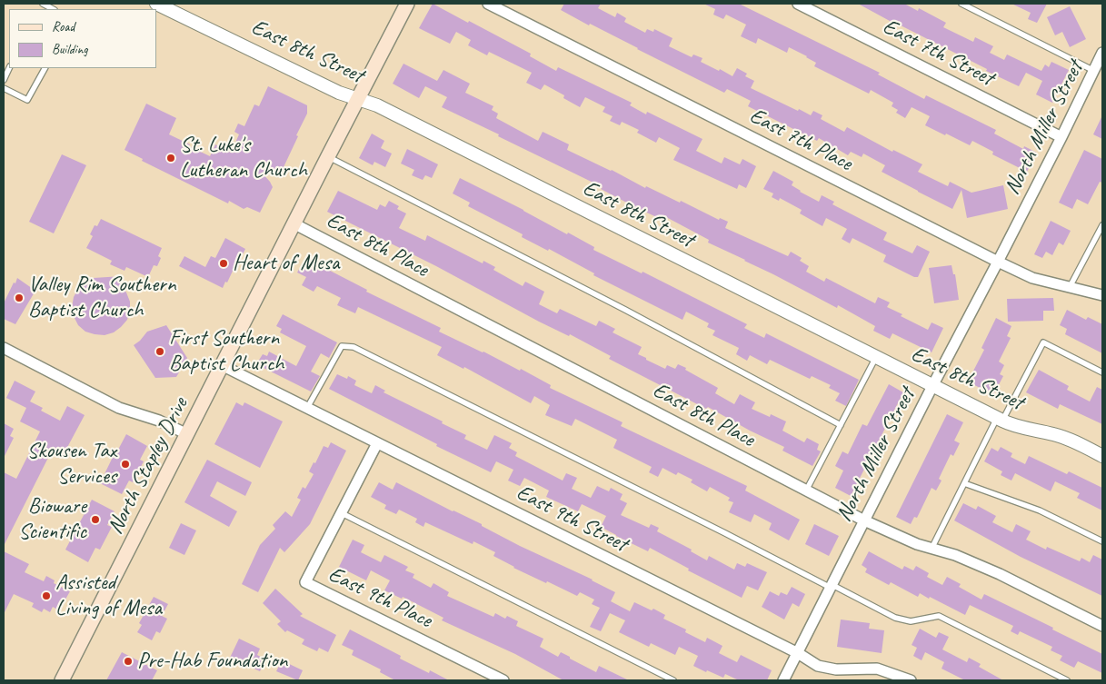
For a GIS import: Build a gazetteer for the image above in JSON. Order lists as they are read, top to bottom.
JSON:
{
  "streets": {
    "main road": ["North Stapley Drive"],
    "street": [
      "East 8th Street",
      "East 7th Street",
      "North Miller Street",
      "East 7th Place",
      "East 8th Place",
      "East 9th Street",
      "East 9th Place"
    ]
  },
  "crossings": [
    ["East 8th Street", "North Miller Street"],
    ["East 8th Street", "North Stapley Drive"],
    ["East 7th Street", "North Miller Street"],
    ["North Miller Street", "East 7th Place"],
    ["North Miller Street", "East 8th Place"],
    ["North Miller Street", "East 9th Street"],
    ["East 8th Place", "North Stapley Drive"],
    ["North Stapley Drive", "East 9th Street"],
    ["East 9th Street", "East 9th Place"]
  ],
  "places": [
    "St. Luke's Lutheran Church",
    "Heart of Mesa",
    "Valley Rim Southern Baptist Church",
    "First Southern Baptist Church",
    "Skousen Tax Services",
    "Bioware Scientific",
    "Assisted Living of Mesa",
    "Pre-Hab Foundation"
  ],
  "legend": ["Road", "Building"]
}
